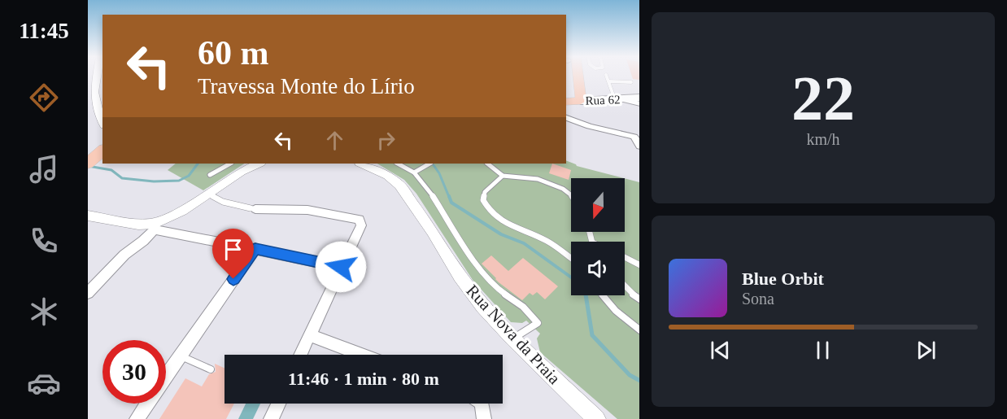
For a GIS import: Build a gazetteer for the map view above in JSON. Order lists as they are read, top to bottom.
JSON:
{
  "streets": {
    "main road": ["Rua 62"],
    "street": ["Rua Nova da Praia"]
  },
  "north": "bottom",
  "page": {
    "tabs": "11:45",
    "tile": ["22", "km/h"],
    "turn": ["60 m", "Travessa Monte do Lírio"],
    "song": ["Blue Orbit", "Sona"],
    "limit": "30",
    "trip": "11:46 · 1 min · 80 m"
  }
}
